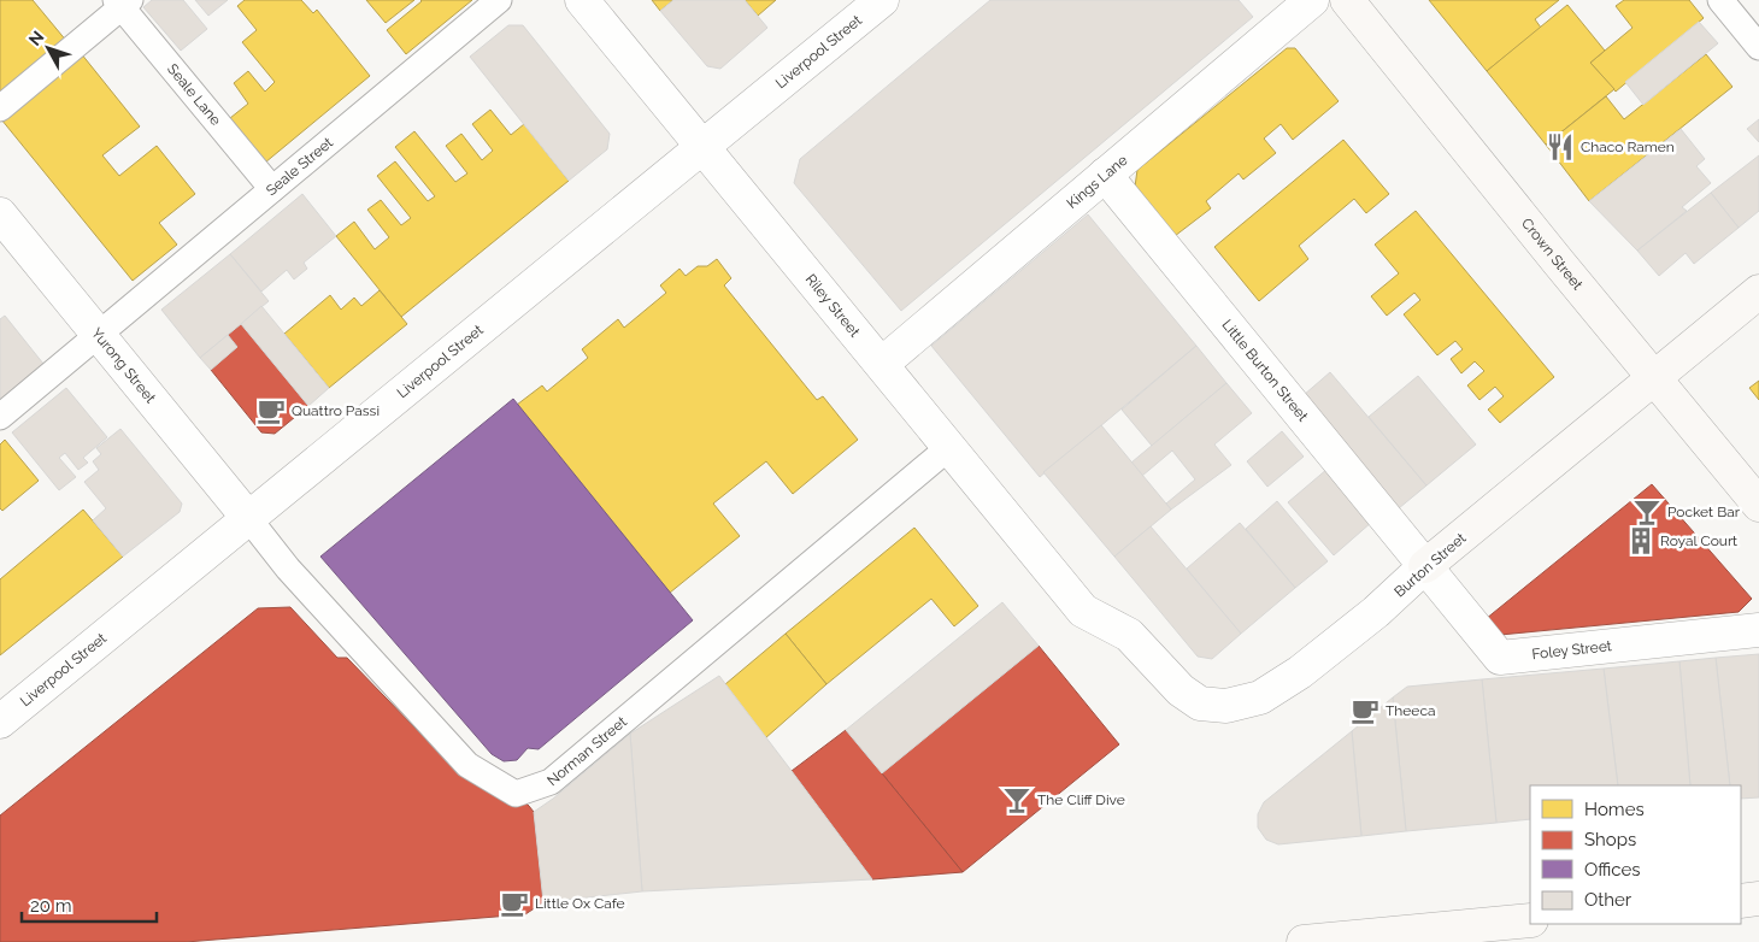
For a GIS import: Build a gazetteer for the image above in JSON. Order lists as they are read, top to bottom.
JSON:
{
  "streets": {
    "street": [
      "Liverpool Street",
      "Kings Lane",
      "Crown Street",
      "Riley Street",
      "Yurong Street",
      "Little Burton Street",
      "Burton Street",
      "Foley Street"
    ],
    "lane": ["Seale Lane", "Seale Street", "Norman Street"]
  },
  "crossings": [
    ["Liverpool Street", "Riley Street"],
    ["Liverpool Street", "Yurong Street"],
    ["Liverpool Street", "Norman Street"],
    ["Seale Lane", "Seale Street"],
    ["Seale Street", "Yurong Street"],
    ["Kings Lane", "Riley Street"],
    ["Kings Lane", "Little Burton Street"],
    ["Crown Street", "Burton Street"],
    ["Riley Street", "Burton Street"],
    ["Riley Street", "Norman Street"],
    ["Yurong Street", "Norman Street"],
    ["Little Burton Street", "Burton Street"],
    ["Little Burton Street", "Foley Street"],
    ["Burton Street", "Foley Street"]
  ],
  "places": {
    "restaurant": ["Chaco Ramen"],
    "cafe": ["Quattro Passi", "Theeca", "Little Ox Cafe"],
    "bar": ["Pocket Bar", "The Cliff Dive"],
    "building": ["Royal Court"]
  },
  "legend": [
    "Homes",
    "Shops",
    "Offices",
    "Other"
  ],
  "scale_bar": "20 m",
  "north": "top left"
}
